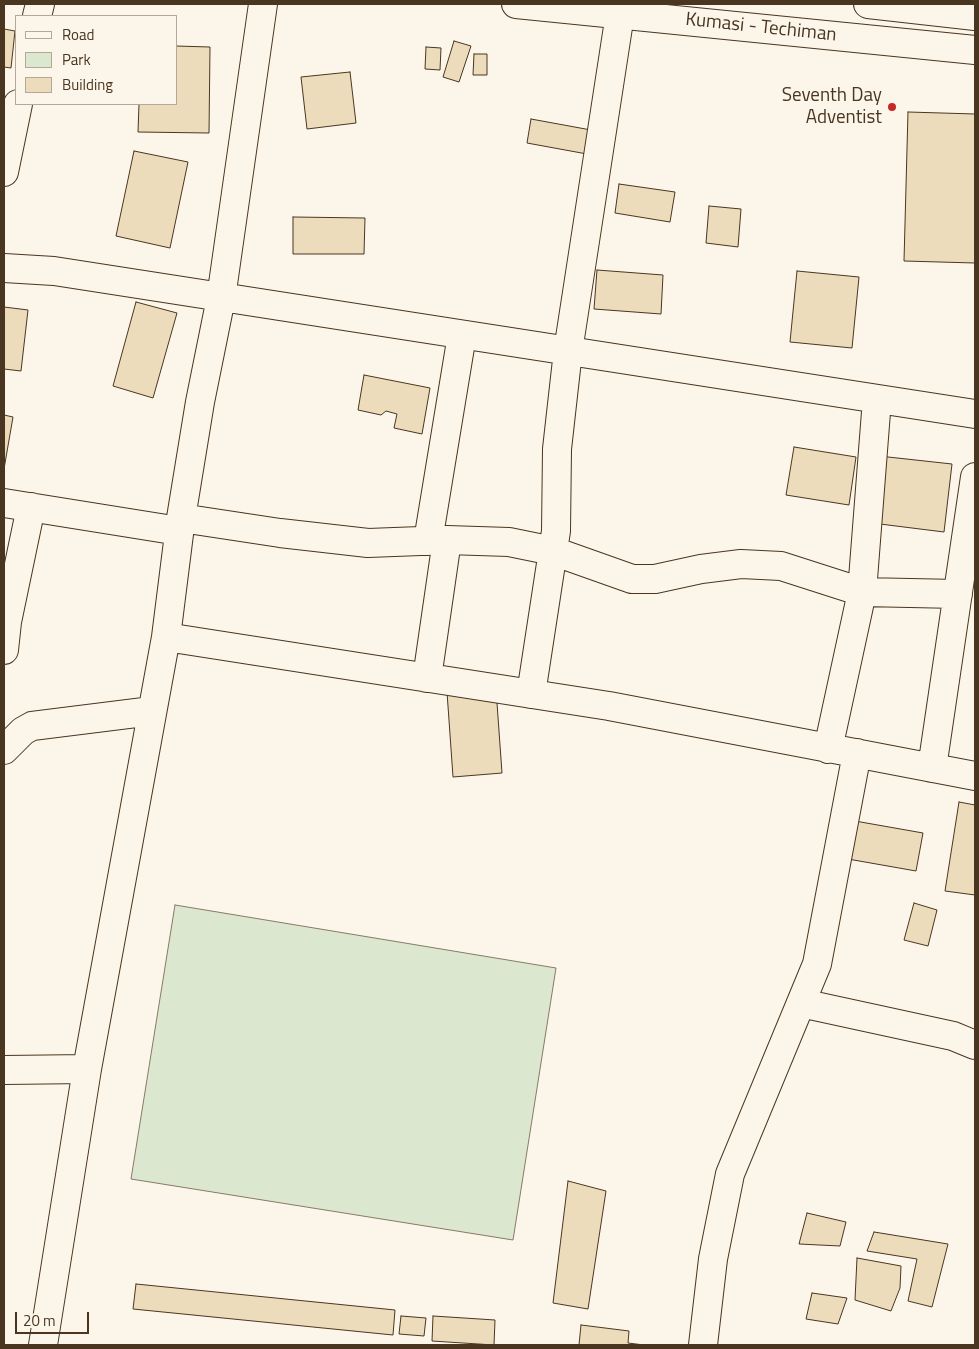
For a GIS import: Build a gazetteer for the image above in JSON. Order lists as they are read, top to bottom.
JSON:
{
  "streets": {
    "main road": ["Kumasi - Techiman"]
  },
  "places": ["Seventh Day Adventist"],
  "legend": ["Road", "Park", "Building"],
  "scale_bar": "20 m"
}
